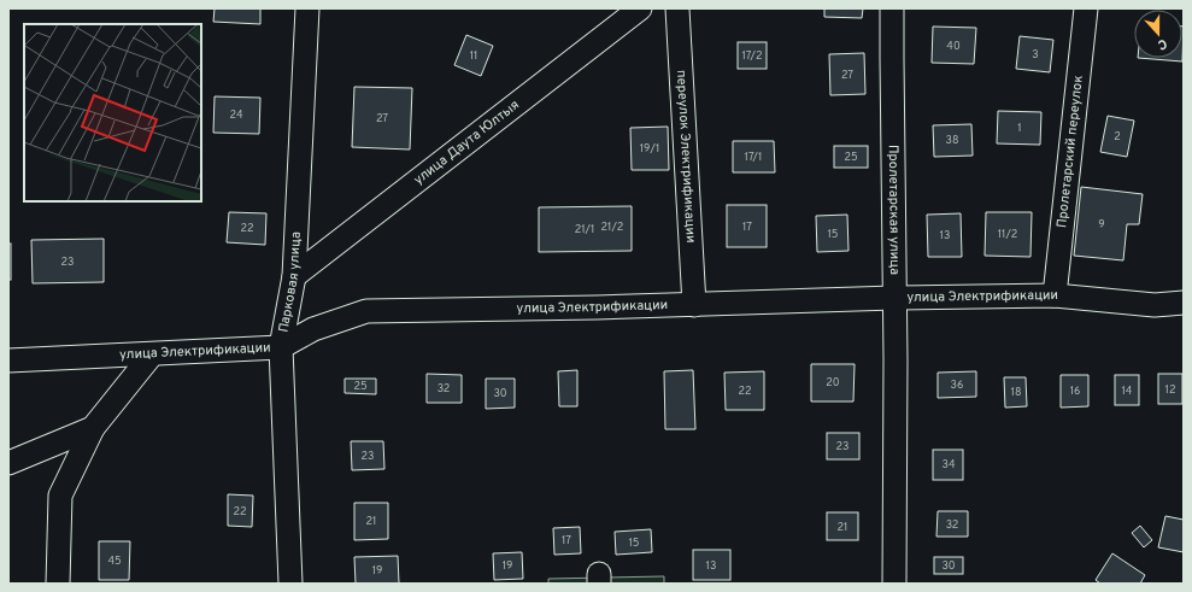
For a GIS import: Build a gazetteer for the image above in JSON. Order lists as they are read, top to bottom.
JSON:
{
  "streets": {
    "street": [
      "улица Даута Юлтыя",
      "Пролетарский переулок",
      "переулок Электрификации",
      "Пролетарская улица",
      "Парковая улица",
      "улица Электрификации"
    ]
  },
  "crossings": [
    ["улица Даута Юлтыя", "Парковая улица"],
    ["Пролетарский переулок", "улица Электрификации"],
    ["переулок Электрификации", "улица Электрификации"],
    ["Пролетарская улица", "улица Электрификации"],
    ["Парковая улица", "улица Электрификации"]
  ],
  "house_numbers": [
    "40",
    "3",
    "11",
    "17/2",
    "27",
    "24",
    "27",
    "1",
    "2",
    "38",
    "19/1",
    "17/1",
    "25",
    "9",
    "21/2",
    "17",
    "22",
    "21/1",
    "15",
    "11/2",
    "13",
    "23",
    "20",
    "36",
    "25",
    "32",
    "12",
    "22",
    "16",
    "14",
    "18",
    "30",
    "23",
    "23",
    "34",
    "22",
    "21",
    "32",
    "21",
    "17",
    "15",
    "45",
    "19",
    "13",
    "30",
    "19"
  ],
  "north": "bottom"
}
